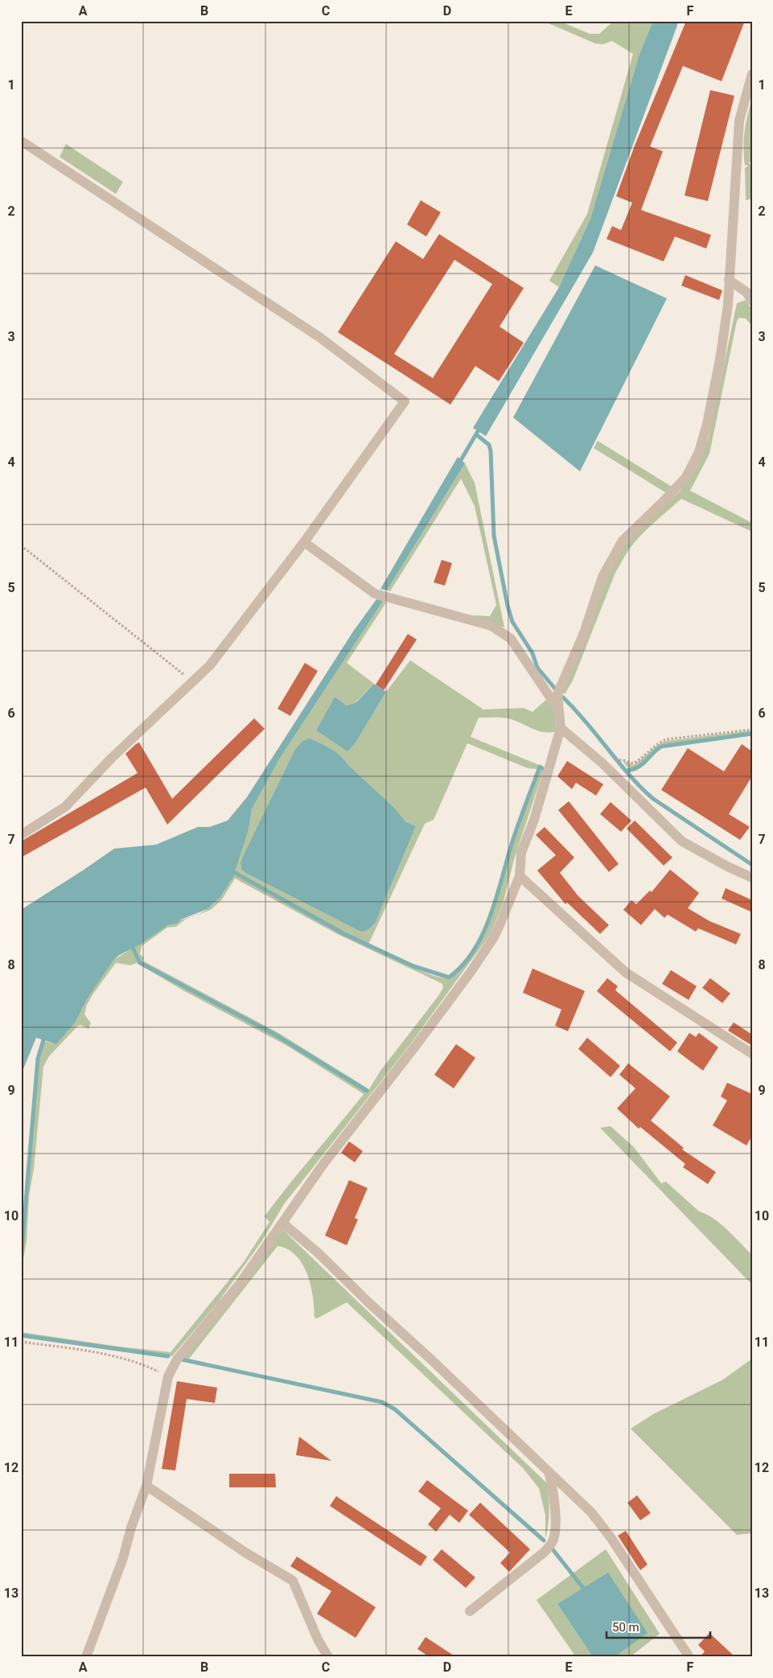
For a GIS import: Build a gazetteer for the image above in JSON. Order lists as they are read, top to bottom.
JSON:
{
  "scale_bar": "50 m",
  "grid": {
    "columns": [
      "A",
      "B",
      "C",
      "D",
      "E",
      "F"
    ],
    "rows": [
      "1",
      "2",
      "3",
      "4",
      "5",
      "6",
      "7",
      "8",
      "9",
      "10",
      "11",
      "12",
      "13"
    ]
  }
}
